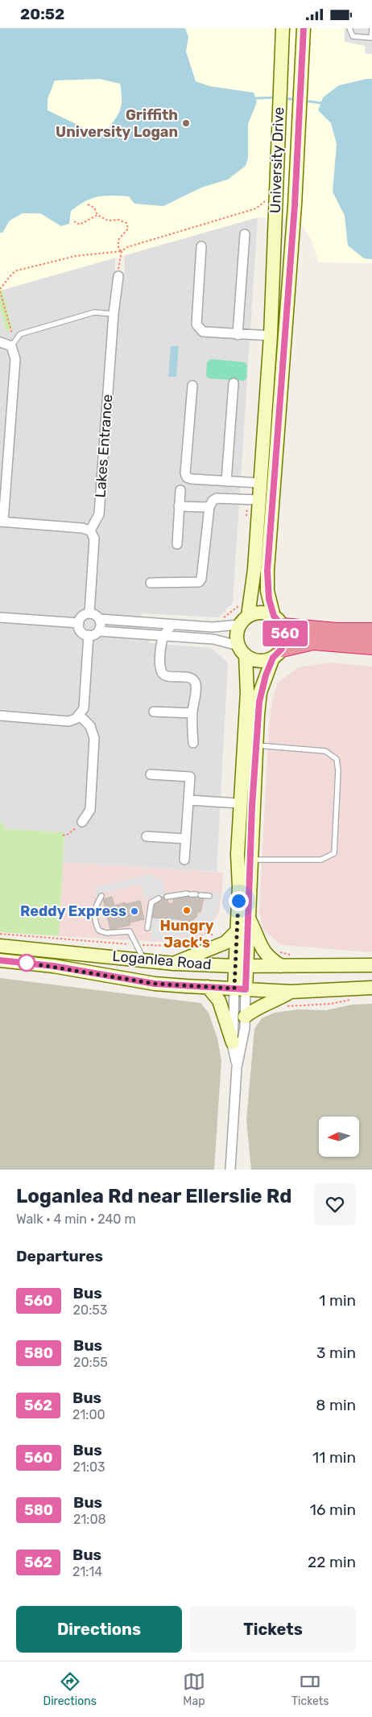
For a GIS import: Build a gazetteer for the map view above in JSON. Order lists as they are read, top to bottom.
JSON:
{
  "streets": {
    "main road": ["University Drive", "Loganlea Road"],
    "street": ["Lakes Entrance"]
  },
  "places": ["Griffith University Logan", "Hungry Jack's", "Reddy Express"],
  "lines": ["bus line 560"],
  "north": "left",
  "page": {
    "status": "20:52",
    "on_map": "560",
    "heading": [
      ["Loganlea Rd near Ellerslie Rd", "Walk · 4 min · 240 m"],
      "Departures"
    ],
    "list": [
      {
        "mark": "560",
        "name": "Bus",
        "note": "20:53",
        "value": "1 min"
      },
      {
        "mark": "580",
        "name": "Bus",
        "note": "20:55",
        "value": "3 min"
      },
      {
        "mark": "562",
        "name": "Bus",
        "note": "21:00",
        "value": "8 min"
      },
      {
        "mark": "560",
        "name": "Bus",
        "note": "21:03",
        "value": "11 min"
      },
      {
        "mark": "580",
        "name": "Bus",
        "note": "21:08",
        "value": "16 min"
      },
      {
        "mark": "562",
        "name": "Bus",
        "note": "21:14",
        "value": "22 min"
      }
    ],
    "buttons": ["Directions", "Tickets"],
    "tabs": ["Directions", "Map", "Tickets"]
  }
}
